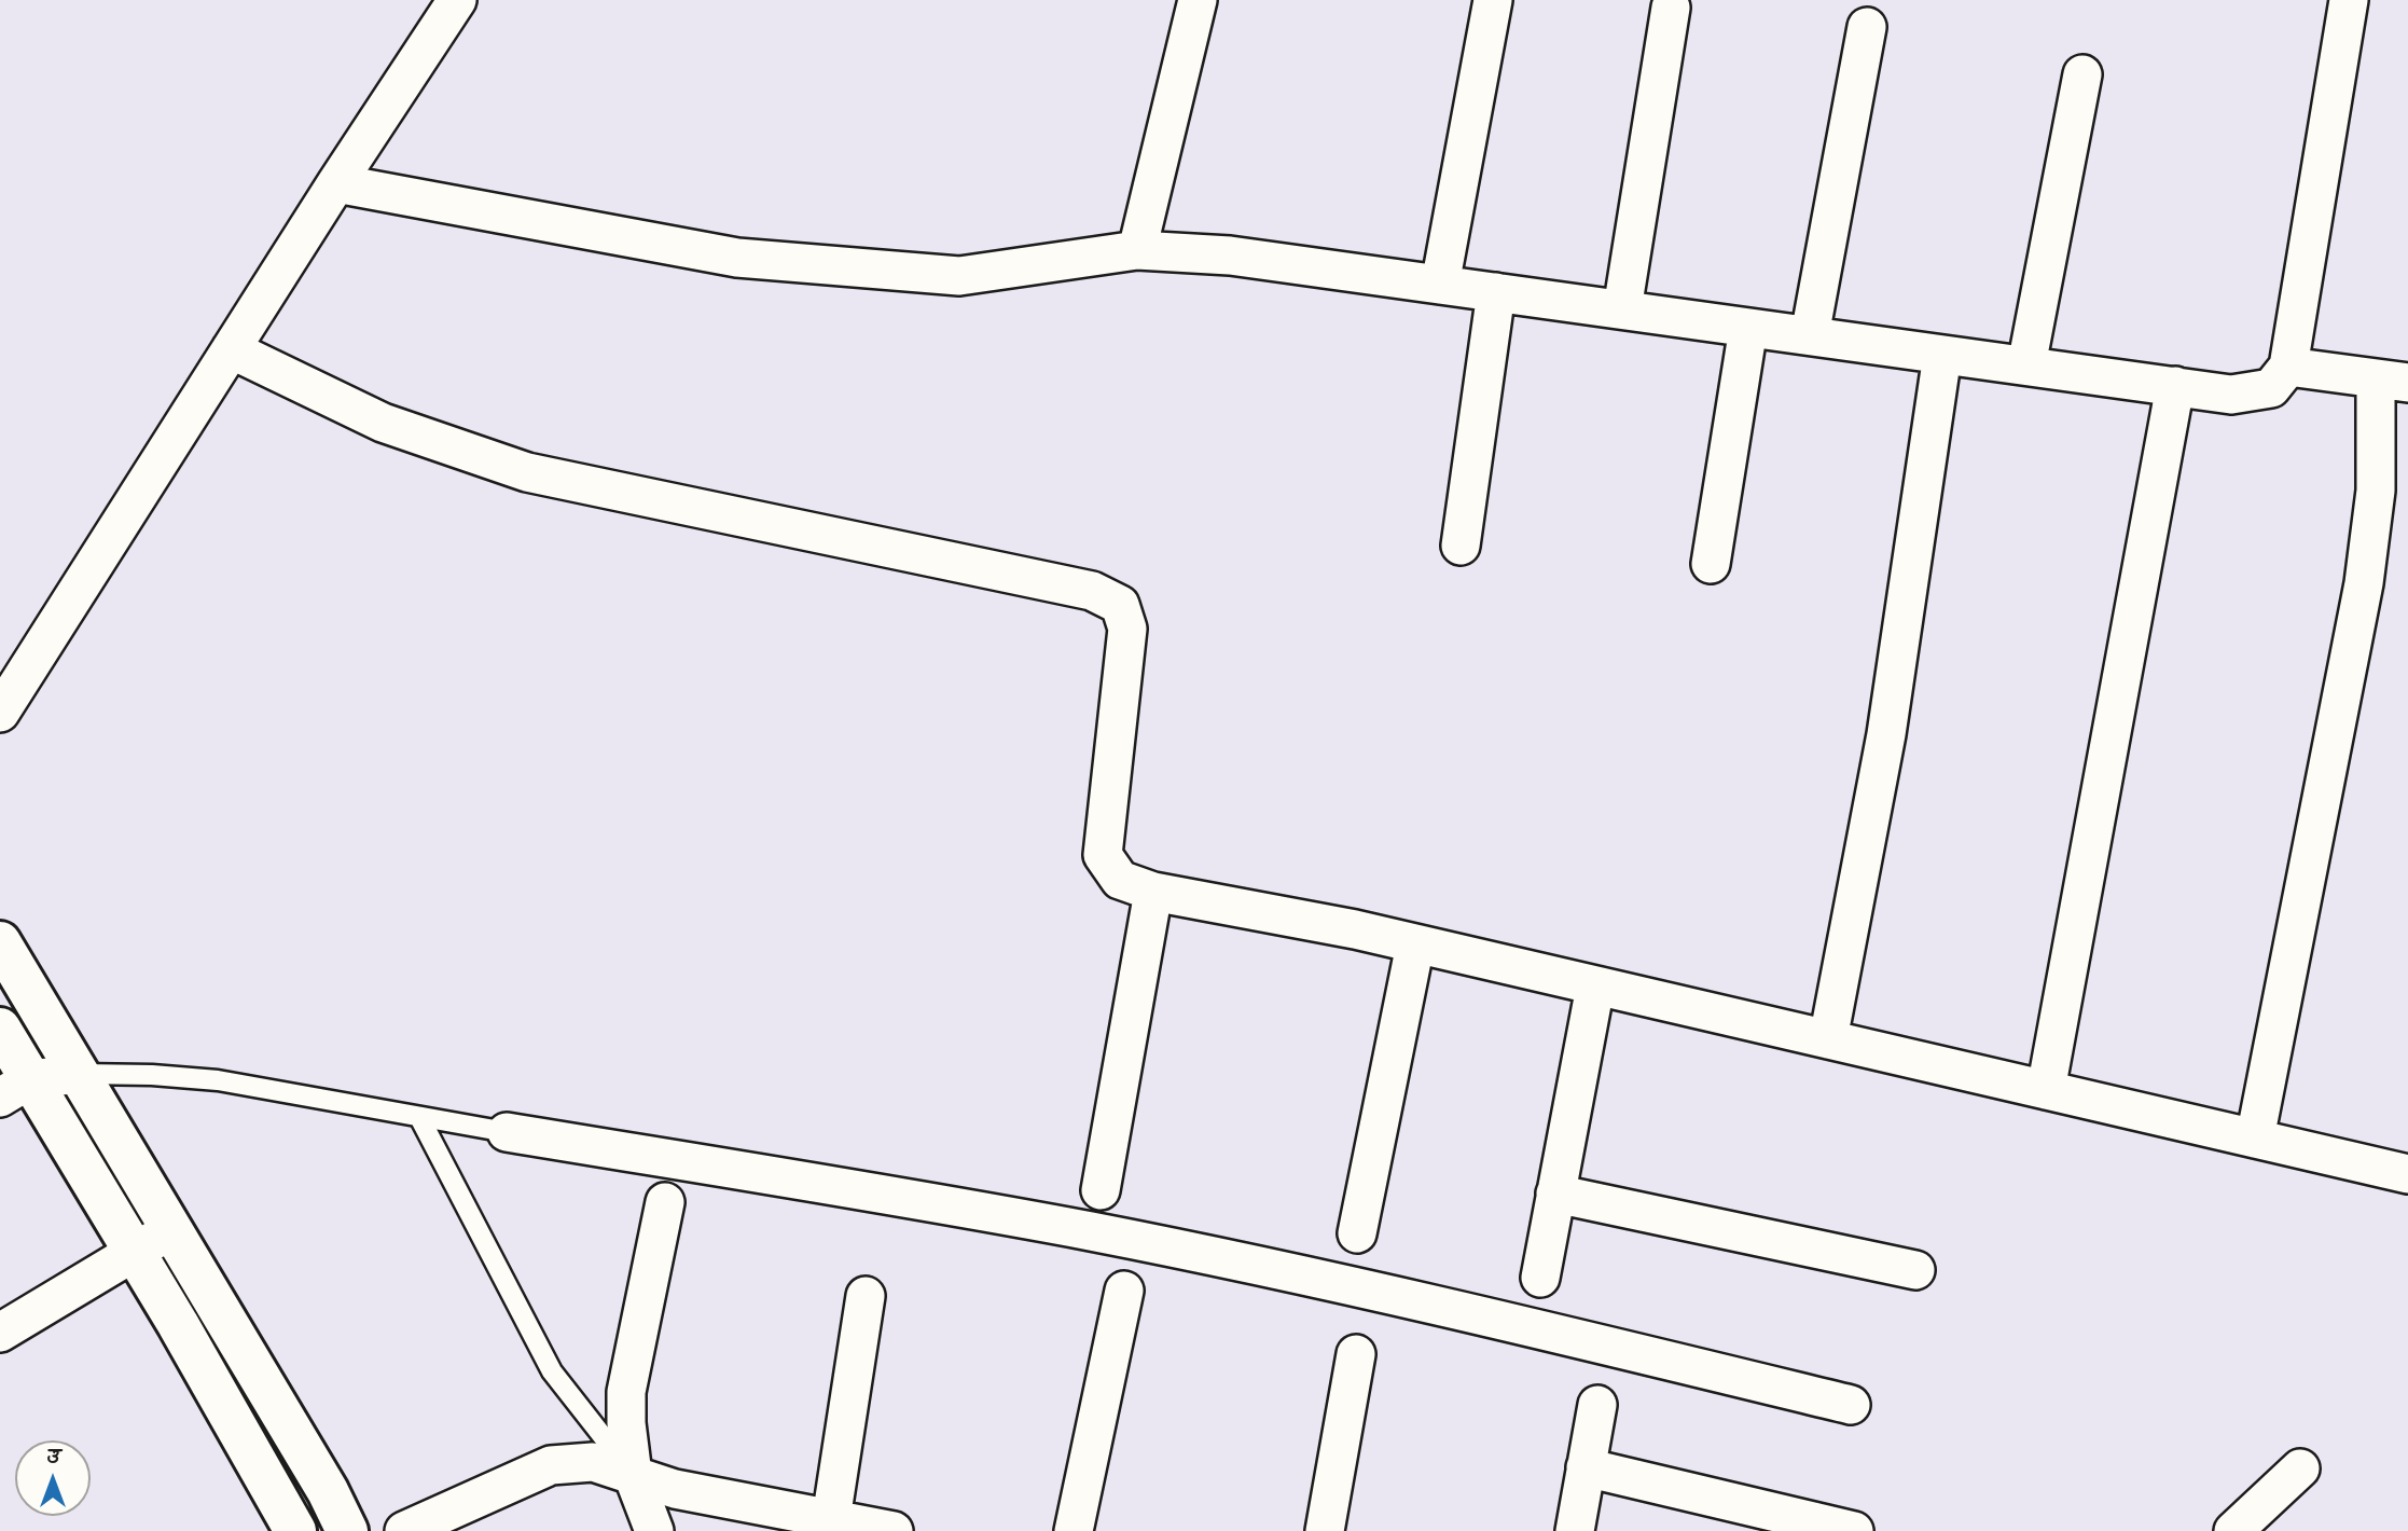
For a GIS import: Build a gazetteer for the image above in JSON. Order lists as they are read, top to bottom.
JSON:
{
  "north": "top"
}
